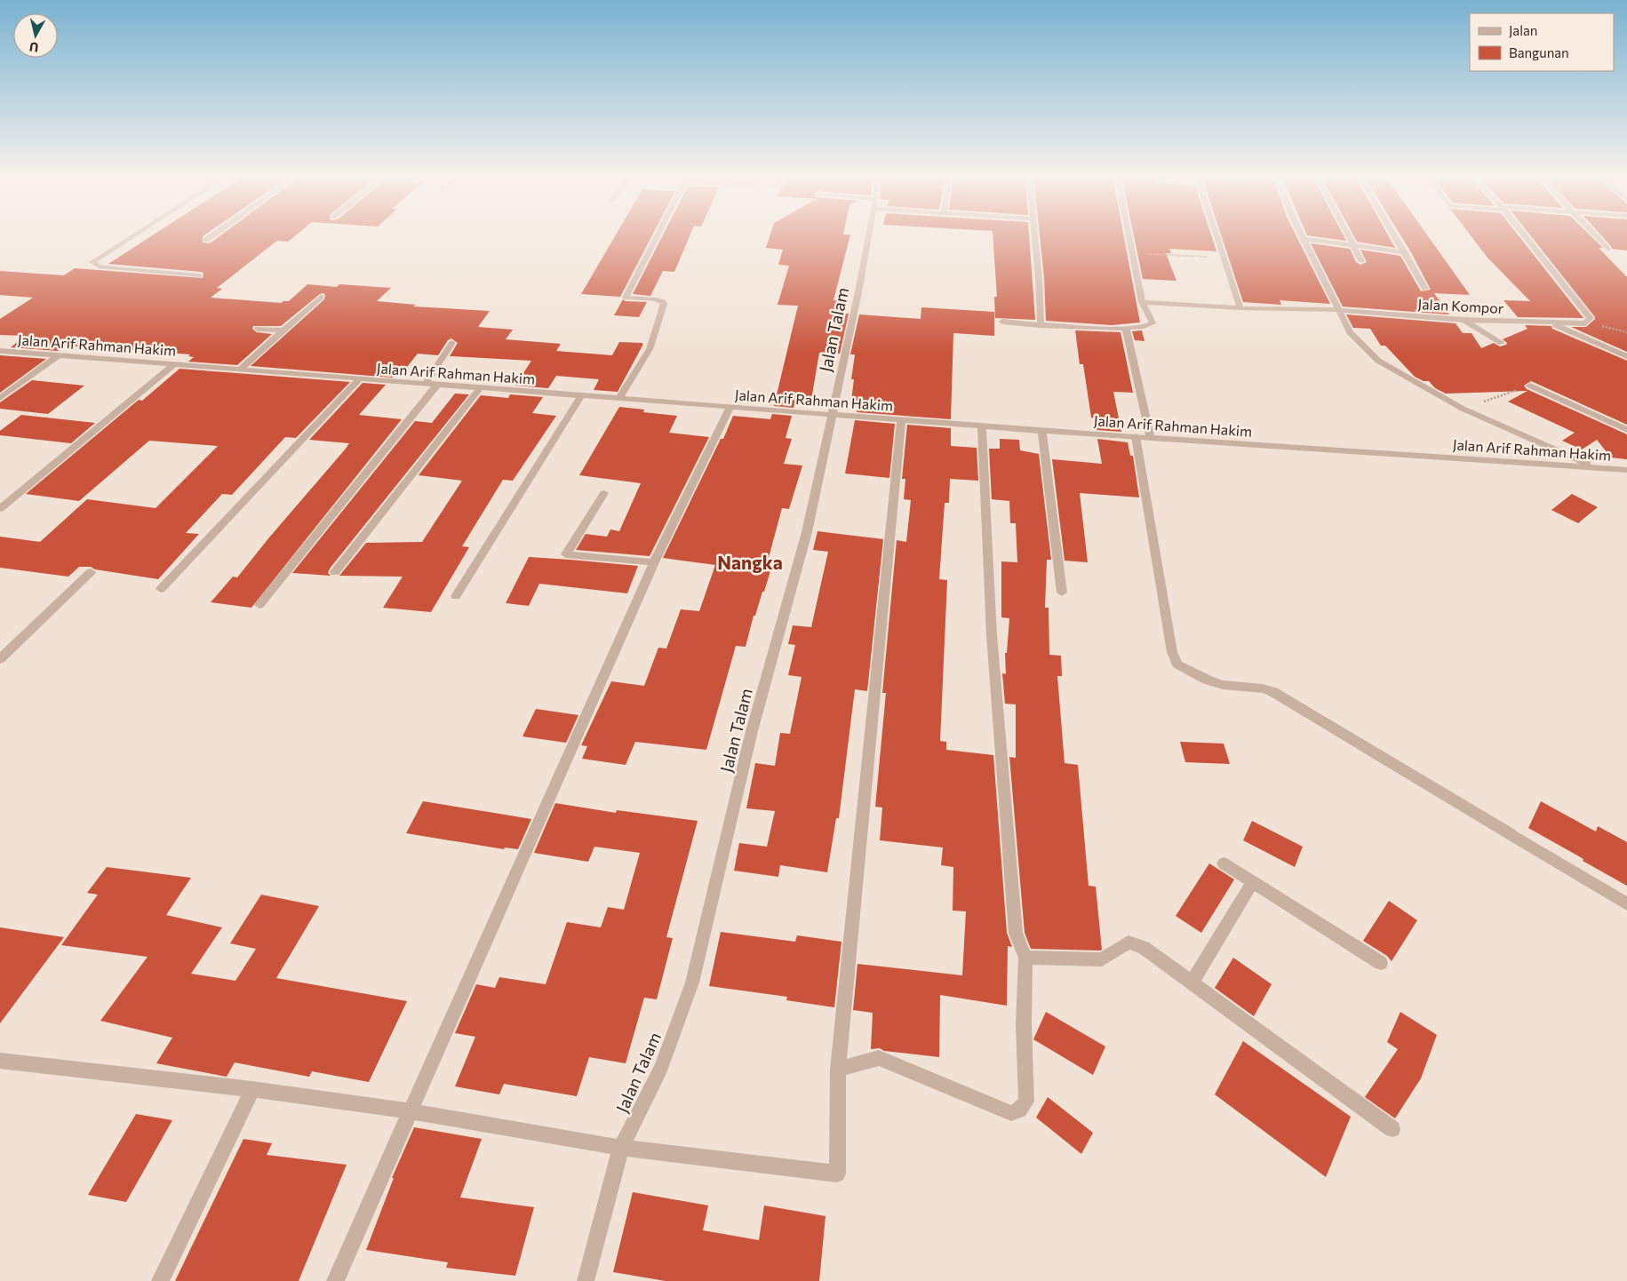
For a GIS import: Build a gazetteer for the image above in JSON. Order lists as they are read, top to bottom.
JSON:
{
  "streets": {
    "street": ["Jalan Kompor", "Jalan Talam", "Jalan Arif Rahman Hakim"]
  },
  "crossings": [
    ["Jalan Talam", "Jalan Arif Rahman Hakim"]
  ],
  "districts": ["Nangka"],
  "legend": ["Jalan", "Bangunan"],
  "north": "bottom"
}
